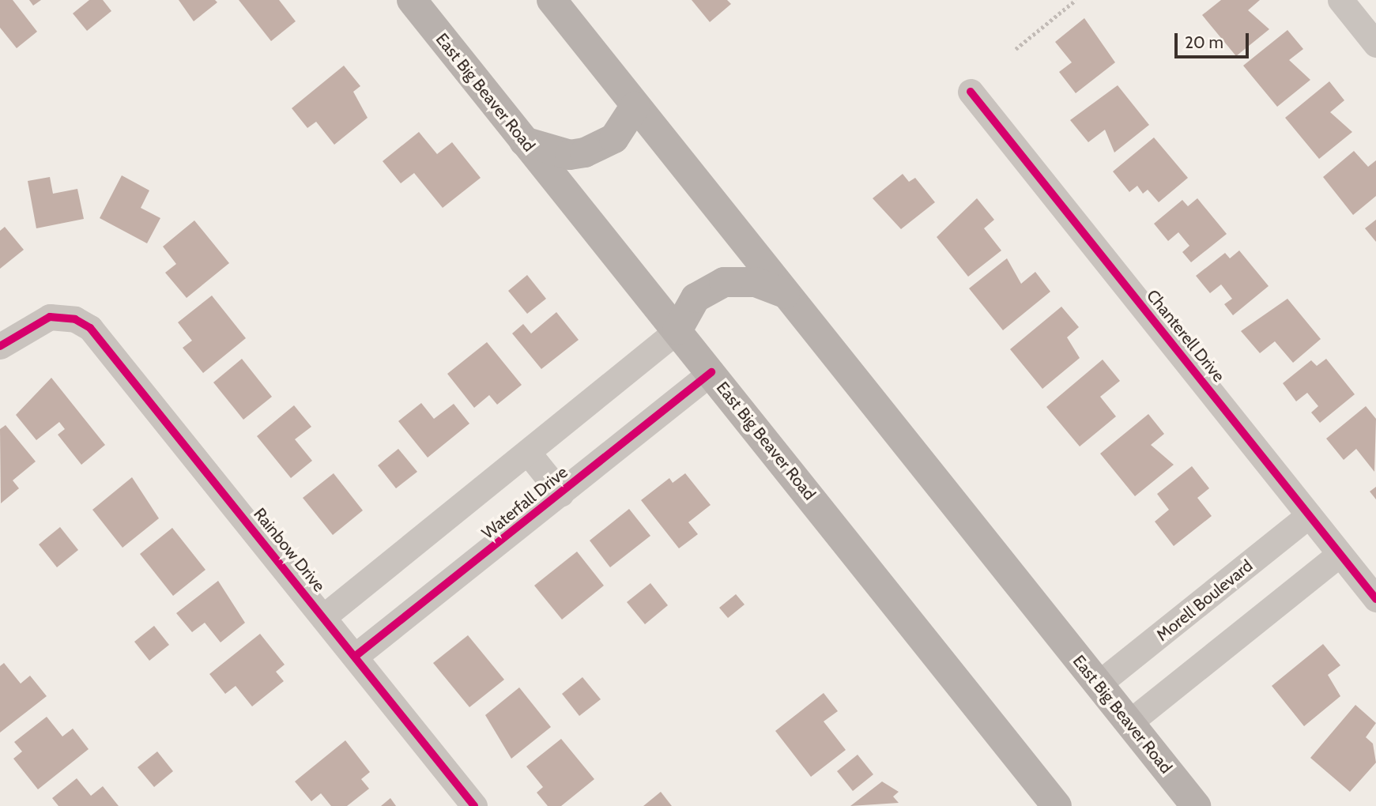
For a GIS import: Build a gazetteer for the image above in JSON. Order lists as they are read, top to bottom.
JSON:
{
  "streets": {
    "main road": ["East Big Beaver Road"],
    "street": [
      "Chanterell Drive",
      "Waterfall Drive",
      "Rainbow Drive",
      "Morell Boulevard"
    ]
  },
  "crossings": [
    ["East Big Beaver Road", "Waterfall Drive"],
    ["East Big Beaver Road", "Morell Boulevard"],
    ["Chanterell Drive", "Morell Boulevard"],
    ["Waterfall Drive", "Rainbow Drive"]
  ],
  "scale_bar": "20 m"
}
